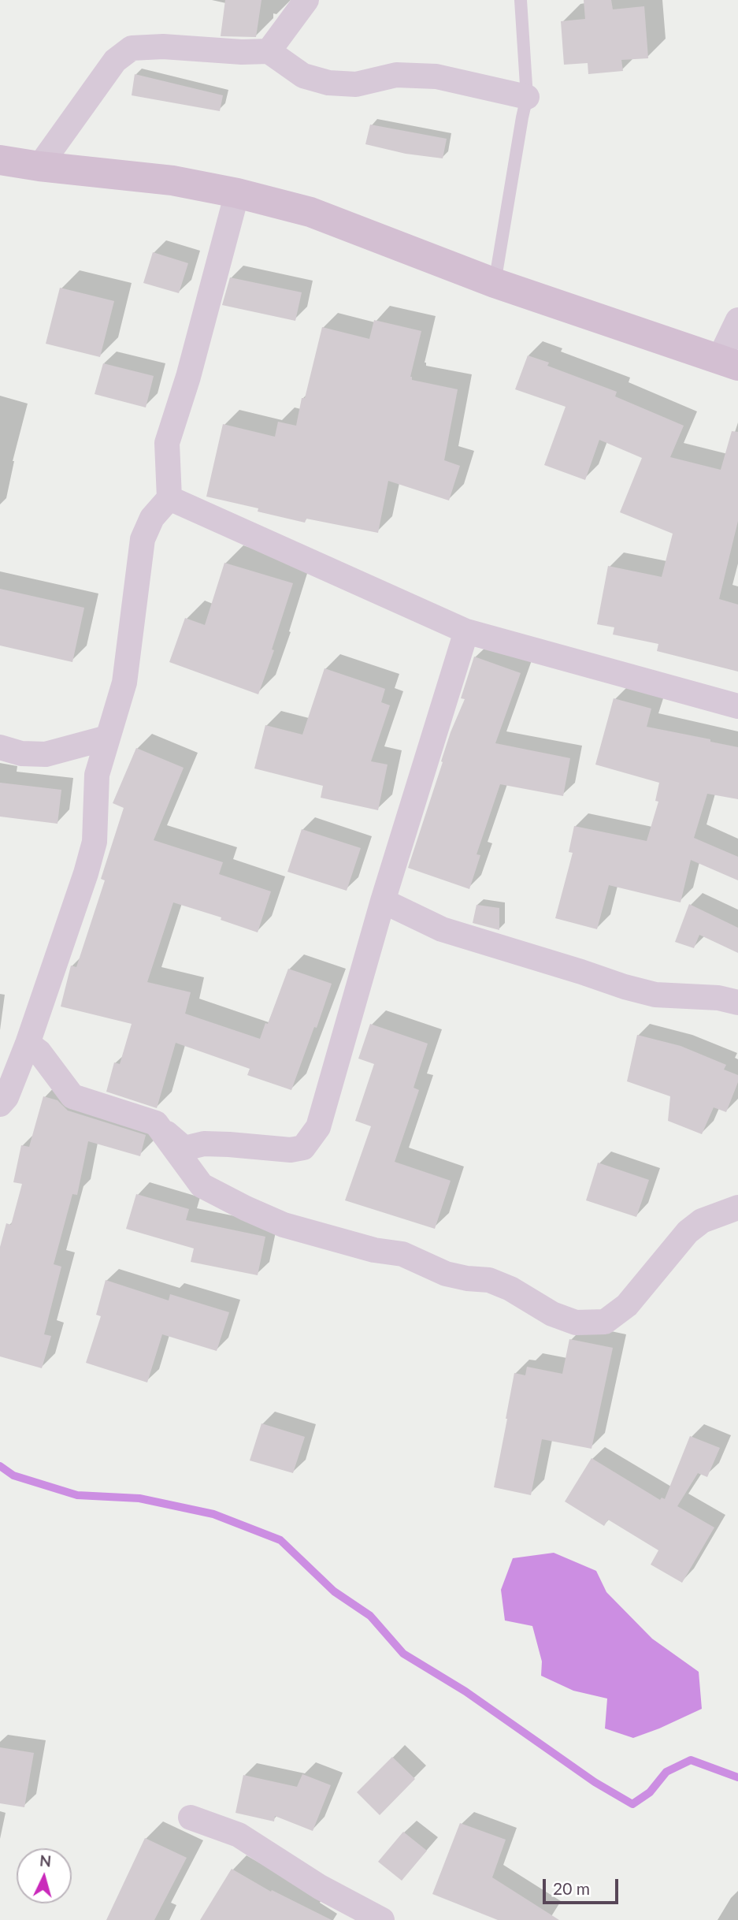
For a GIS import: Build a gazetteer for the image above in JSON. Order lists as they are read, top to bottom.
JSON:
{
  "scale_bar": "20 m",
  "north": "top"
}
